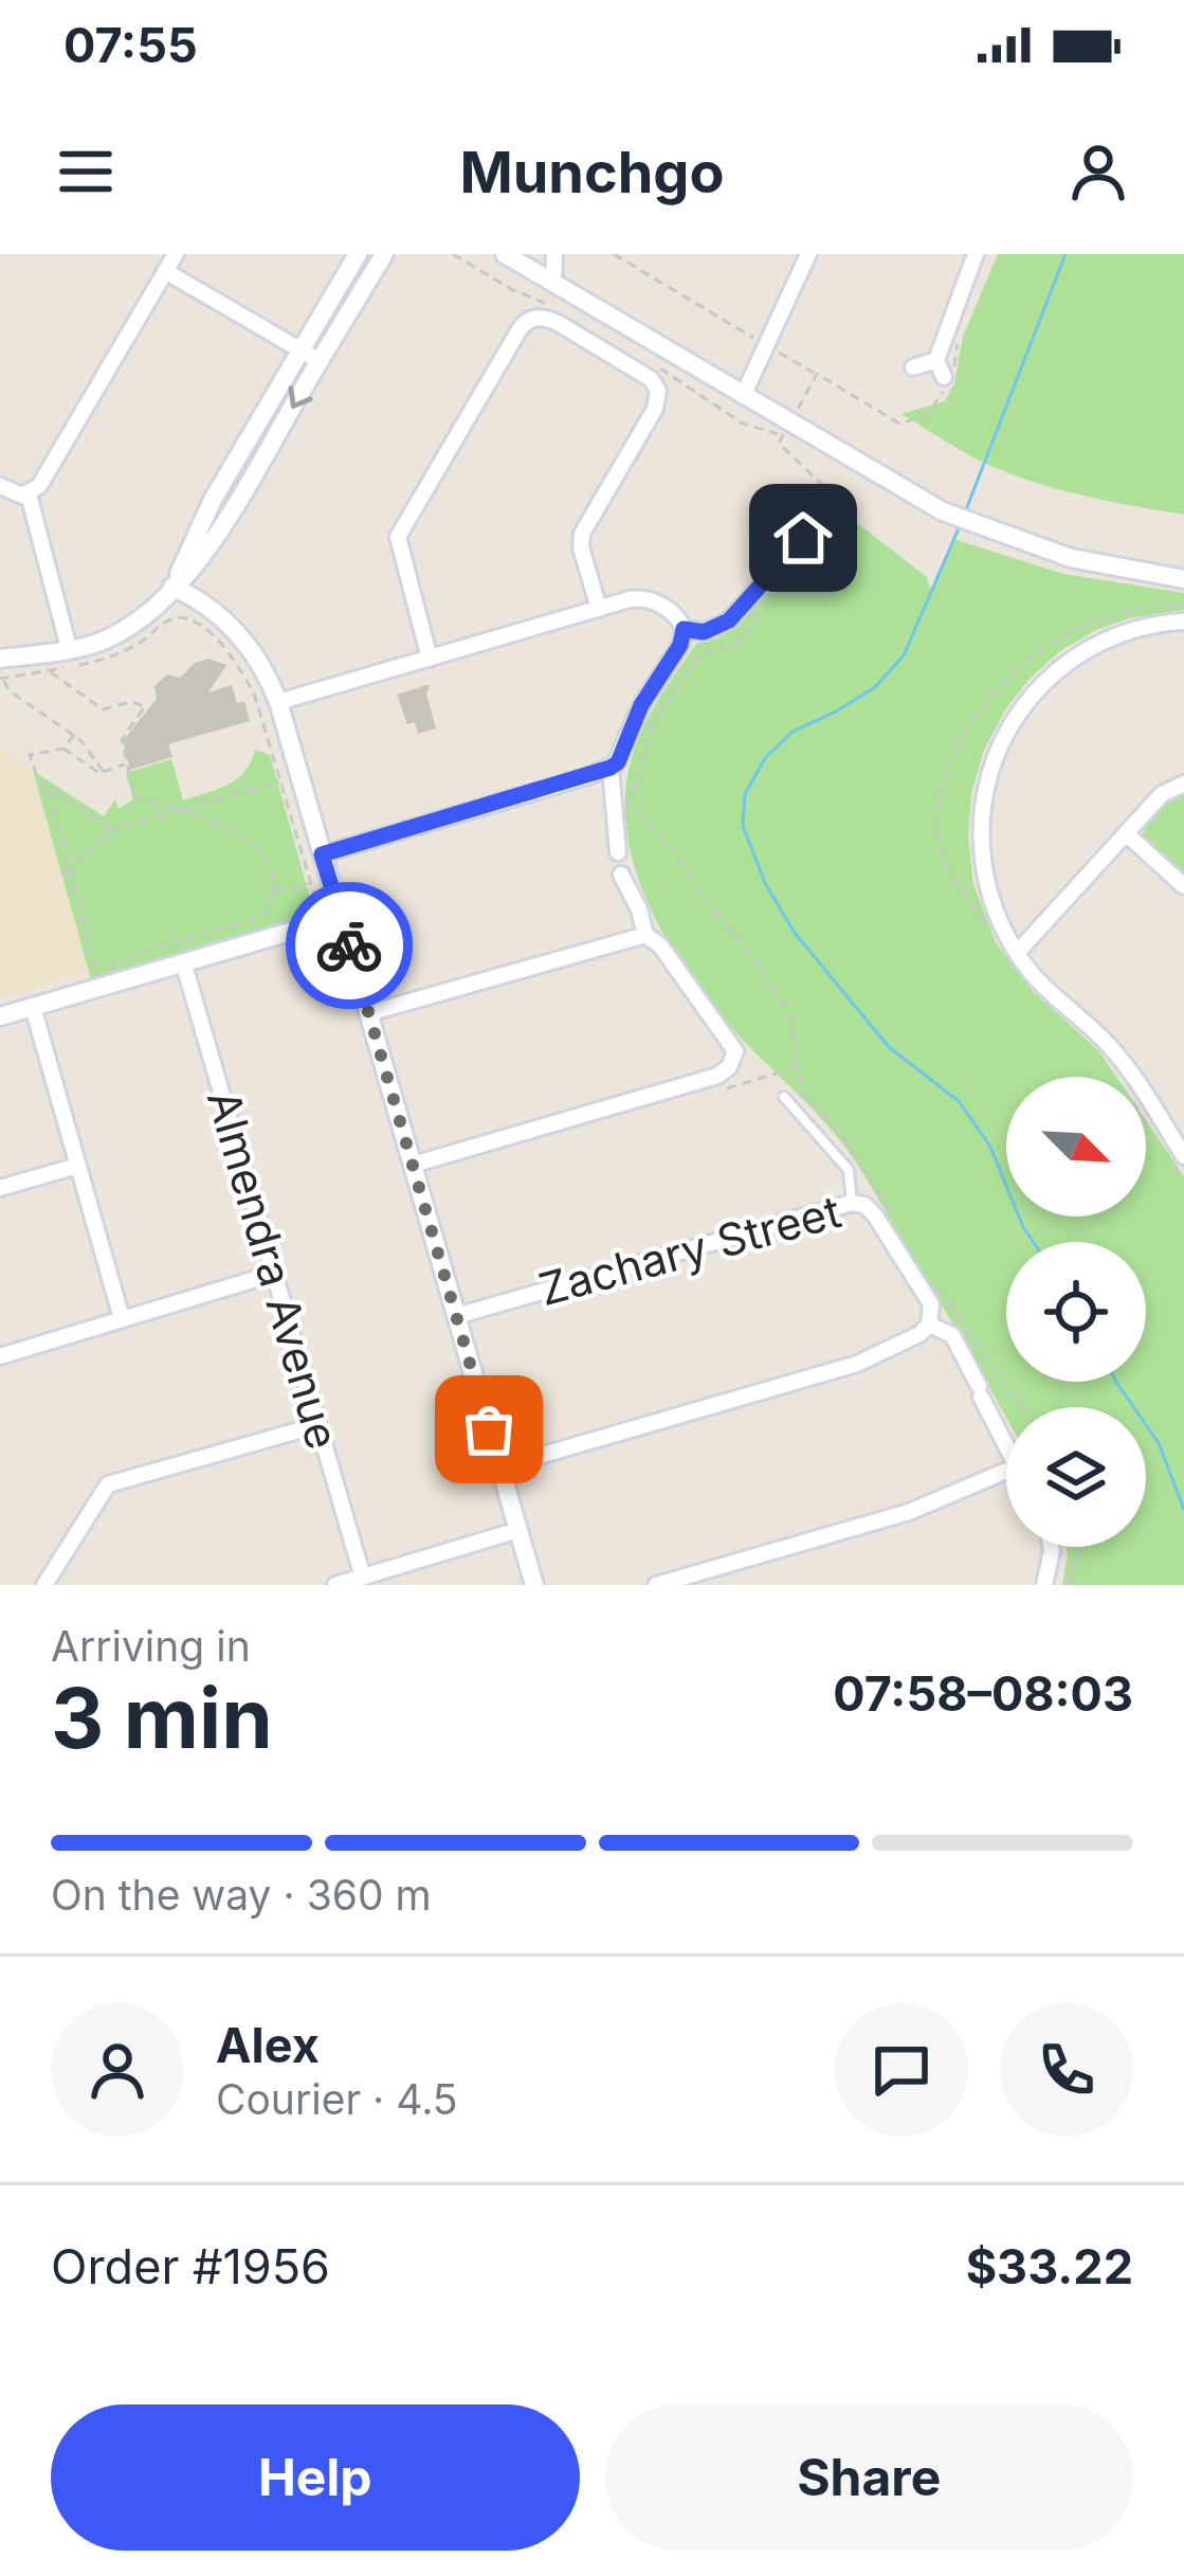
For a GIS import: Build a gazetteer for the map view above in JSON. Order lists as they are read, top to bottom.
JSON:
{
  "streets": {
    "street": ["Zachary Street", "Almendra Avenue"]
  },
  "north": "bottom right",
  "page": {
    "status": "07:55",
    "header": "Munchgo",
    "heading": ["3 min", "Arriving in", "07:58–08:03"],
    "panel": [
      "Alex",
      "Courier · 4.5",
      "Order #1956",
      "$33.22"
    ],
    "bar": "On the way · 360 m",
    "buttons": ["Help", "Share"]
  }
}
